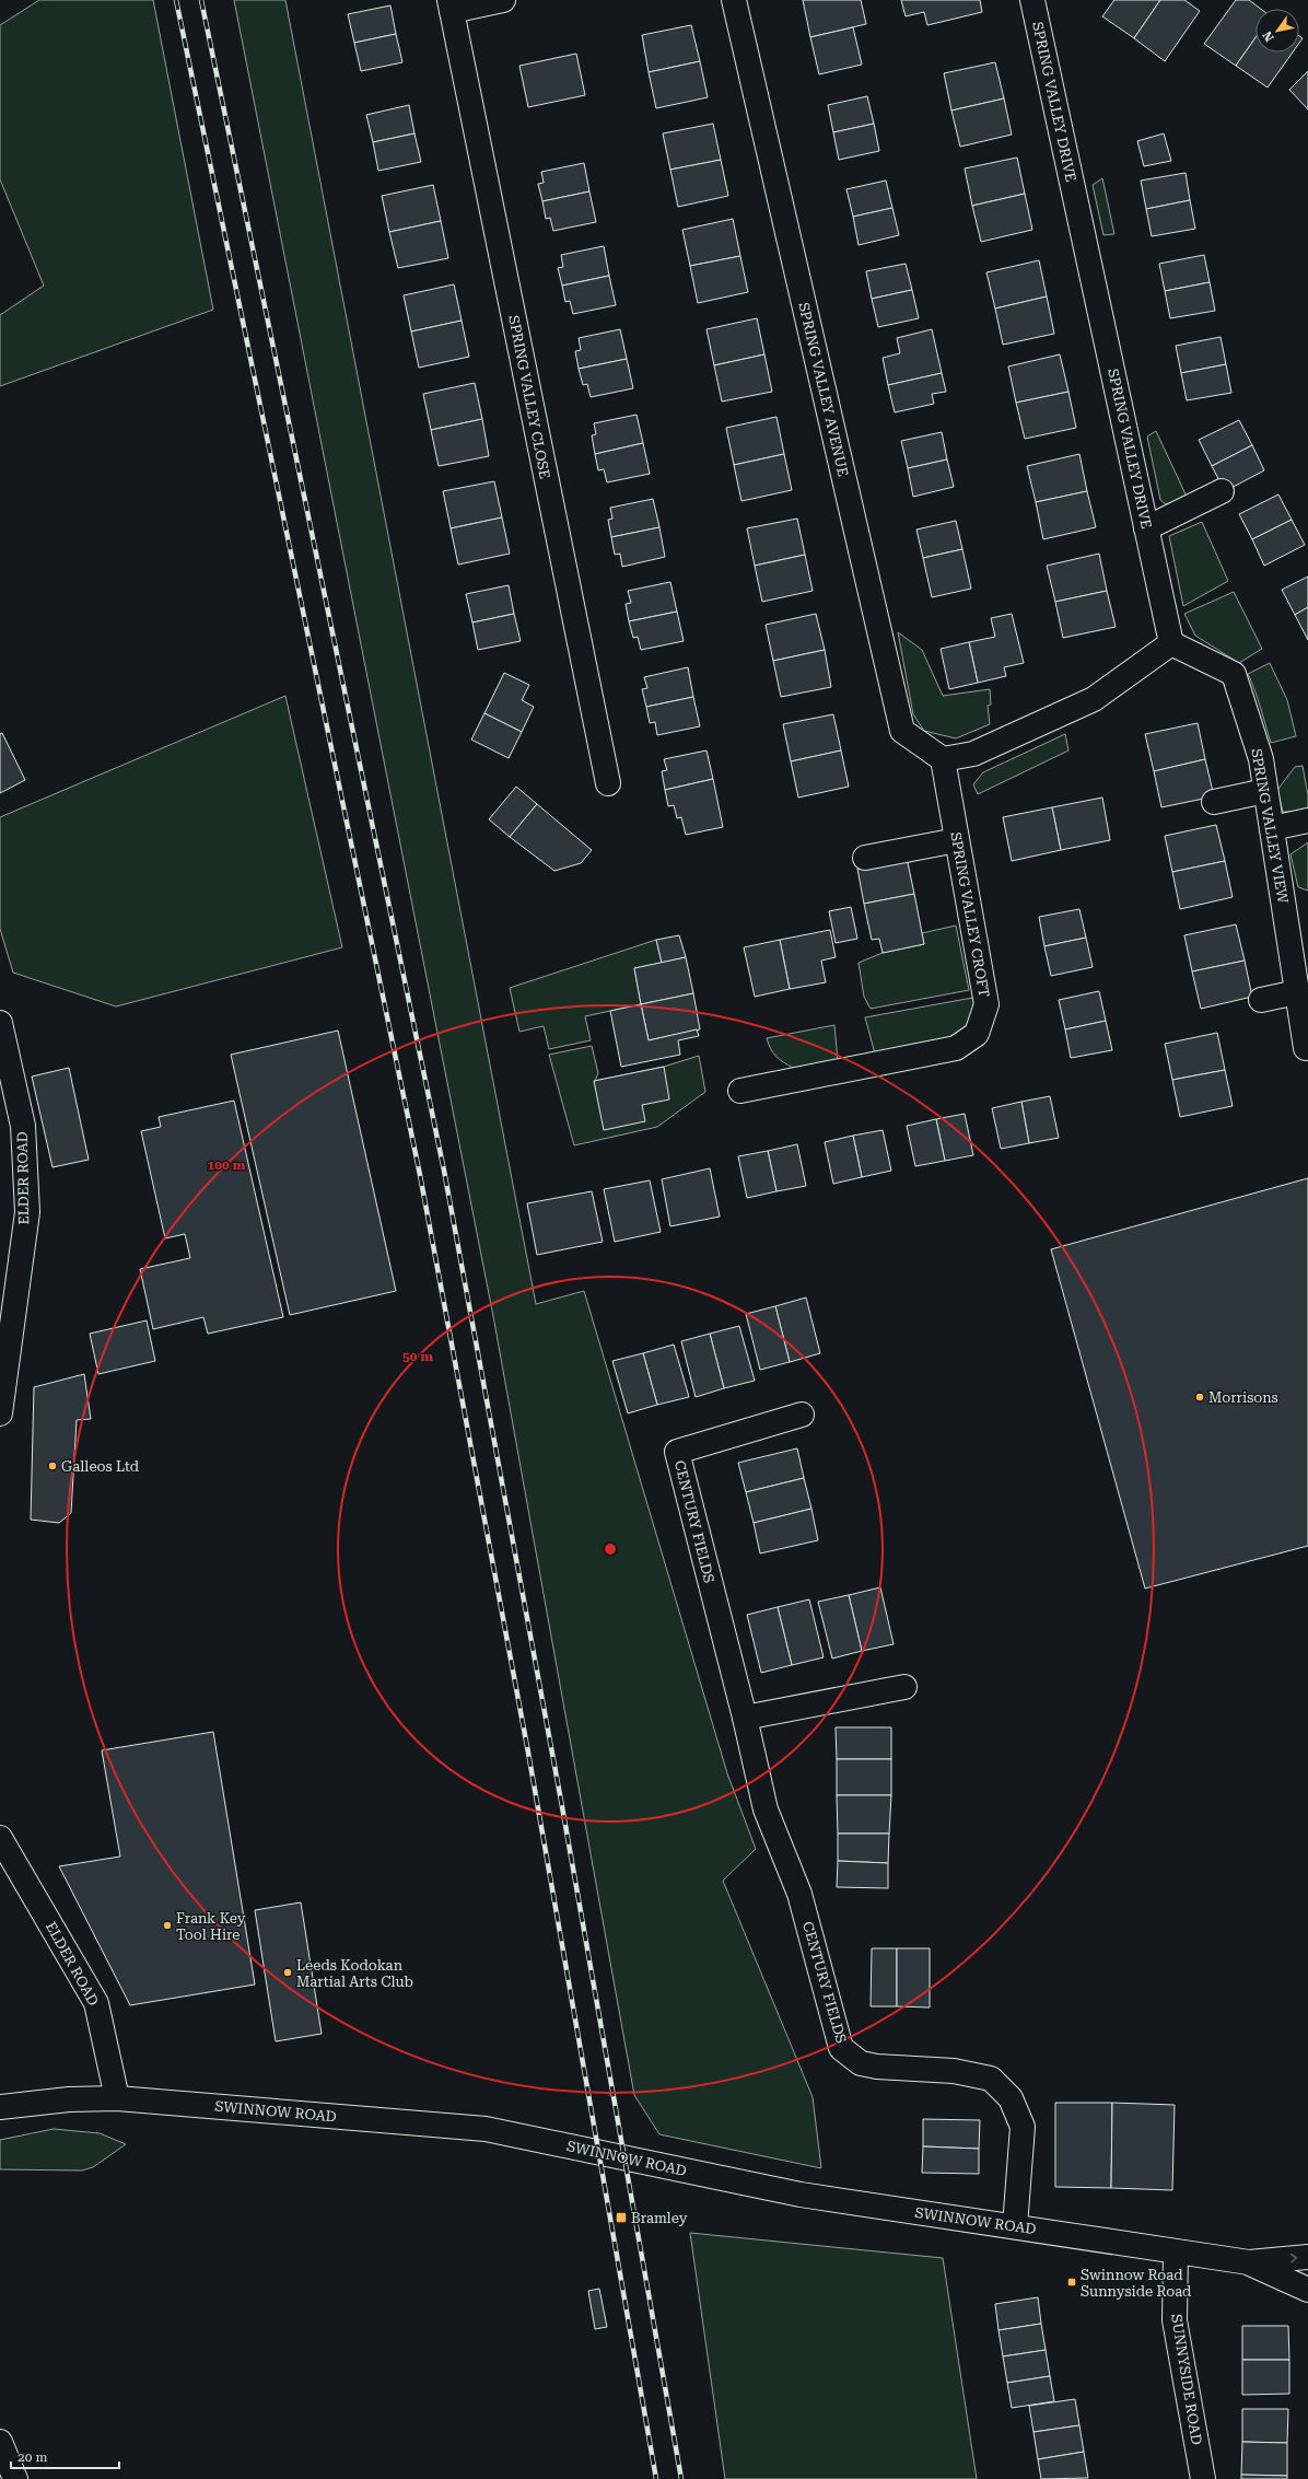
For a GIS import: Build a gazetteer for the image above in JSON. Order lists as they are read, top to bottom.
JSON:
{
  "streets": {
    "street": [
      "SPRING VALLEY DRIVE",
      "SPRING VALLEY AVENUE",
      "SPRING VALLEY CLOSE",
      "SPRING VALLEY VIEW",
      "SPRING VALLEY CROFT",
      "ELDER ROAD",
      "CENTURY FIELDS",
      "SWINNOW ROAD",
      "SUNNYSIDE ROAD"
    ]
  },
  "crossings": [
    ["SPRING VALLEY DRIVE", "SPRING VALLEY VIEW"],
    ["SPRING VALLEY AVENUE", "SPRING VALLEY CROFT"],
    ["ELDER ROAD", "SWINNOW ROAD"],
    ["CENTURY FIELDS", "SWINNOW ROAD"],
    ["SWINNOW ROAD", "SUNNYSIDE ROAD"]
  ],
  "places": {
    "other": [
      "Morrisons",
      "Galleos Ltd",
      "Frank Key Tool Hire",
      "Leeds Kodokan Martial Arts Club"
    ],
    "transit": ["Bramley", "Swinnow Road Sunnyside Road"]
  },
  "scale_bar": "20 m",
  "north": "bottom left",
  "rings": ["100 m", "50 m"]
}
